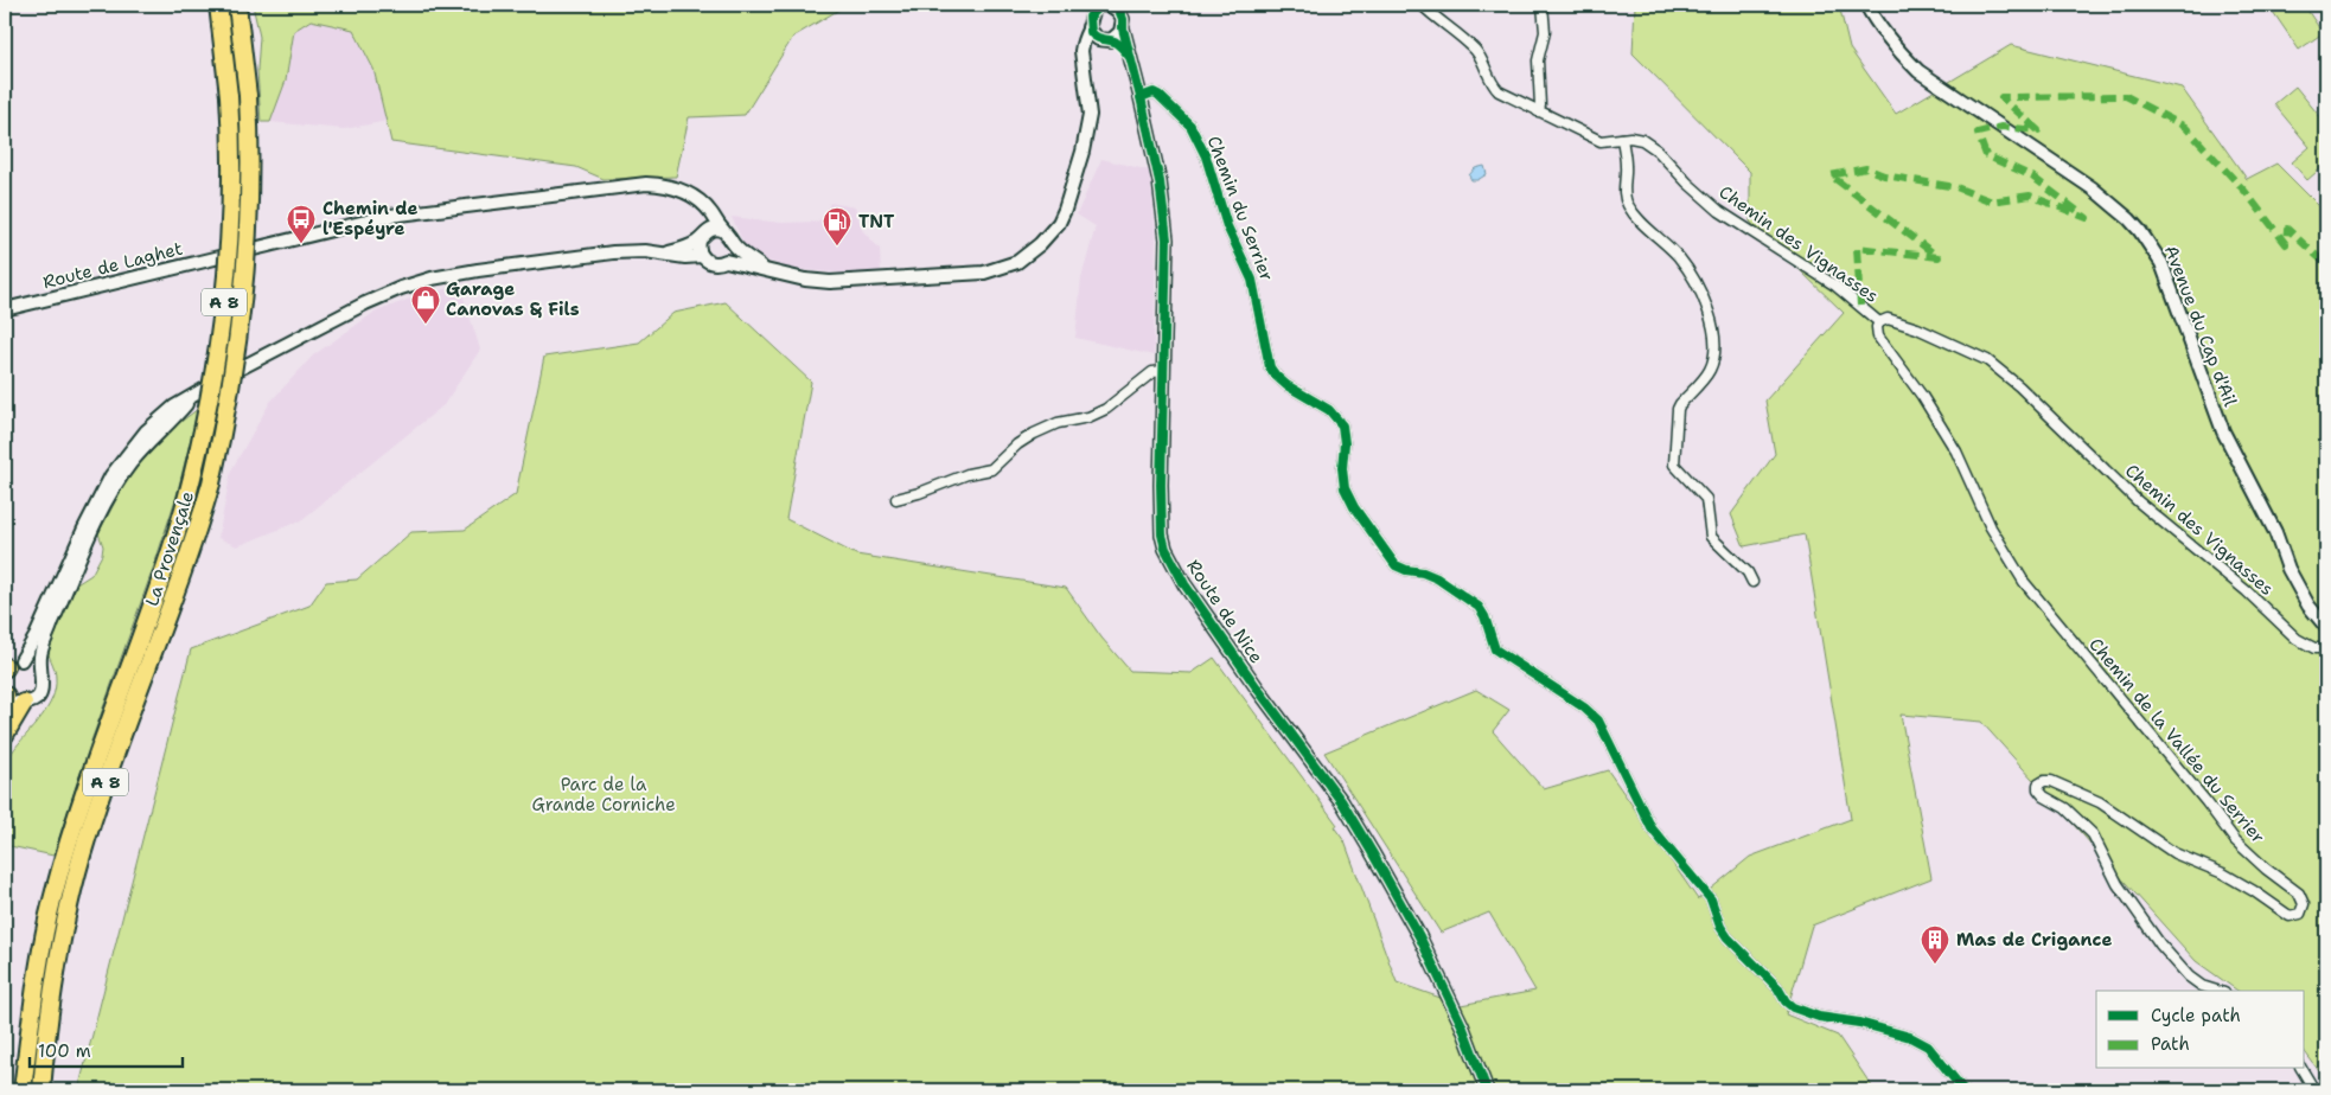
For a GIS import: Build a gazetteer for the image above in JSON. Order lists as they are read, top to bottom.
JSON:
{
  "streets": {
    "highway": ["A 8", "La Provençale"],
    "main road": ["Route de Laghet", "Avenue du Cap d'Ail", "Route de Nice"],
    "street": ["Chemin du Serrier", "Chemin des Vignasses", "Chemin de la Vallée du Serrier"]
  },
  "crossings": [
    ["Chemin du Serrier", "Route de Nice"],
    ["Chemin des Vignasses", "Chemin de la Vallée du Serrier"]
  ],
  "parks": ["Parc de la Grande Corniche"],
  "places": {
    "bus stop": ["Chemin de l'Espéyre"],
    "fuel station": ["TNT"],
    "shop": ["Garage Canovas & Fils"],
    "building": ["Mas de Crigance"]
  },
  "legend": ["Cycle path", "Path"],
  "scale_bar": "100 m"
}
